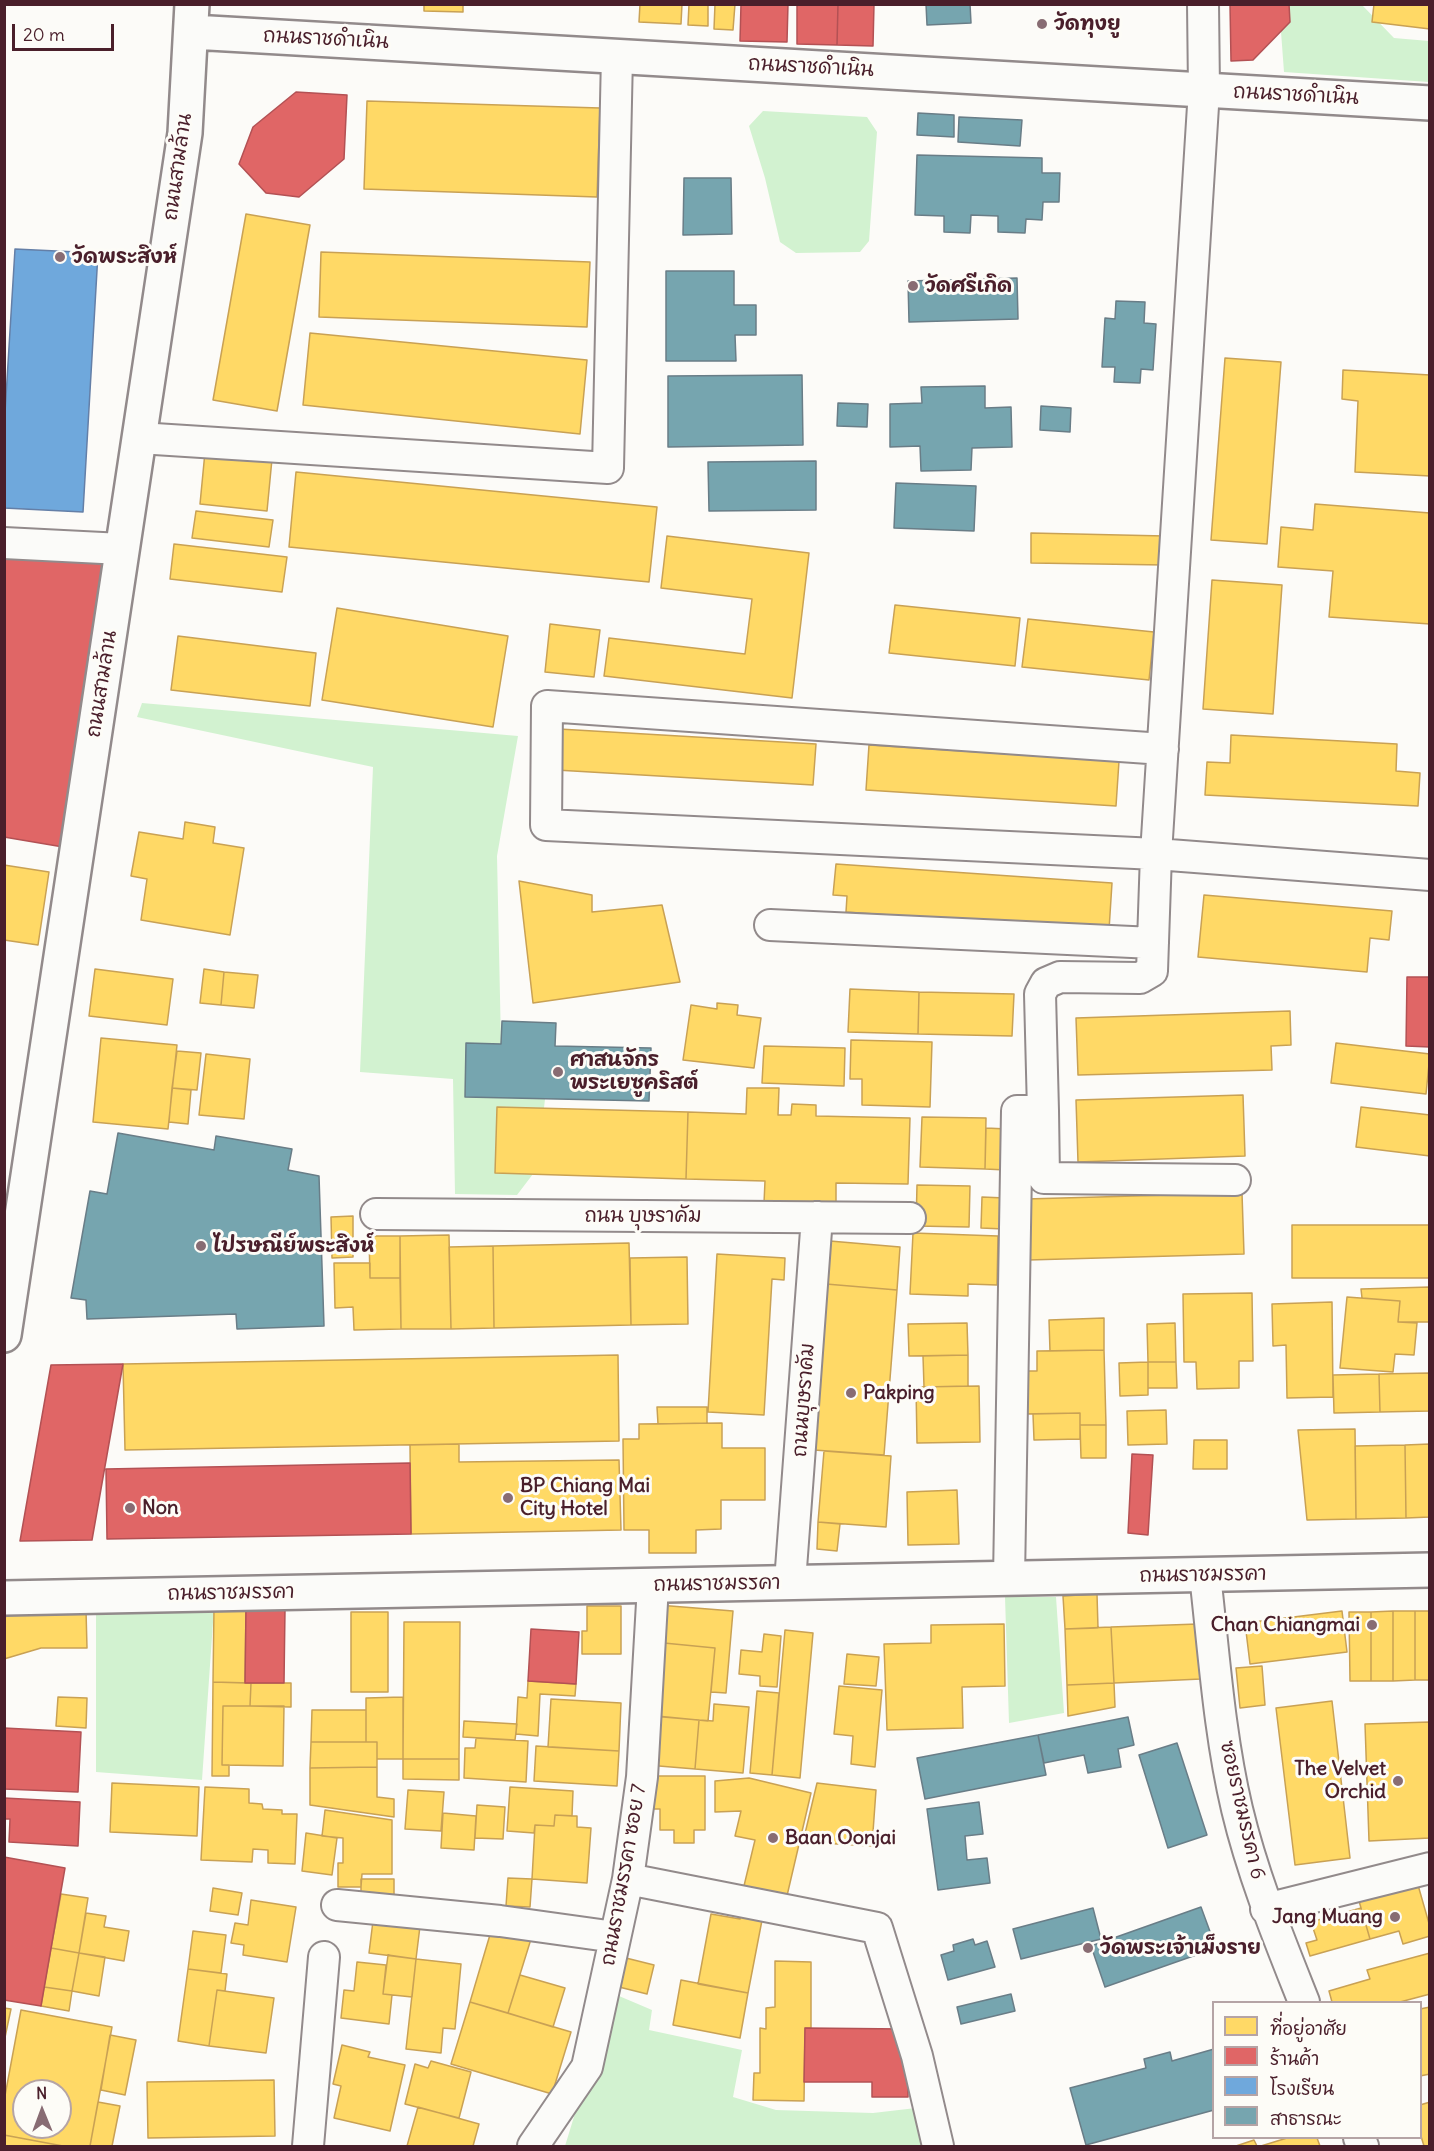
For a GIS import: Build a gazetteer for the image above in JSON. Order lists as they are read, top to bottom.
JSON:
{
  "streets": {
    "street": [
      "ถนนราชดำเนิน",
      "ถนนสามล้าน",
      "ถนน บุษราคัม",
      "ถนนบุษราคัม",
      "ถนนราชมรรคา",
      "ซอยราชมรรคา 6",
      "ถนนราชมรรคา ซอย 7"
    ]
  },
  "crossings": [
    ["ถนนราชดำเนิน", "ถนนสามล้าน"],
    ["ถนน บุษราคัม", "ถนนบุษราคัม"],
    ["ถนนบุษราคัม", "ถนนราชมรรคา"],
    ["ถนนราชมรรคา", "ซอยราชมรรคา 6"],
    ["ถนนราชมรรคา", "ถนนราชมรรคา ซอย 7"]
  ],
  "places": [
    "วัดทุงยู",
    "วัดพระสิงห์",
    "วัดศรีเกิด",
    "ศาสนจักร พระเยซูคริสต์",
    "ไปรษณีย์พระสิงห์",
    "Pakping",
    "BP Chiang Mai City Hotel",
    "Non",
    "Chan Chiangmai",
    "The Velvet Orchid",
    "Baan Oonjai",
    "Jang Muang",
    "วัดพระเจ้าเม็งราย"
  ],
  "legend": [
    "ที่อยู่อาศัย",
    "ร้านค้า",
    "โรงเรียน",
    "สาธารณะ"
  ],
  "scale_bar": "20 m",
  "north": "top"
}
